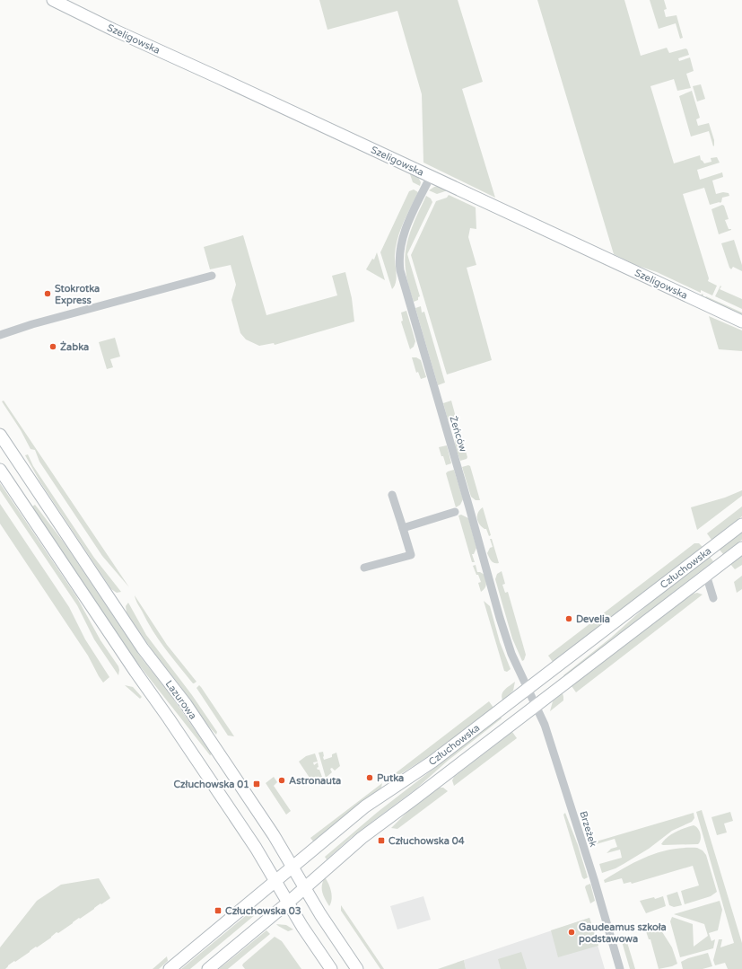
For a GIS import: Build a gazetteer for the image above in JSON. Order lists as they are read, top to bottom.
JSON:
{
  "streets": {
    "street": [
      "Szeligowska",
      "Żeńców",
      "Człuchowska",
      "Lazurowa",
      "Brzeżek"
    ]
  },
  "crossings": [
    ["Szeligowska", "Żeńców"],
    ["Żeńców", "Człuchowska"],
    ["Żeńców", "Brzeżek"],
    ["Człuchowska", "Lazurowa"],
    ["Człuchowska", "Brzeżek"]
  ],
  "places": {
    "other": [
      "Stokrotka Express",
      "Żabka",
      "Develia",
      "Putka",
      "Astronauta",
      "Gaudeamus szkoła podstawowa"
    ],
    "transit": ["Człuchowska 01", "Człuchowska 04", "Człuchowska 03"]
  }
}
